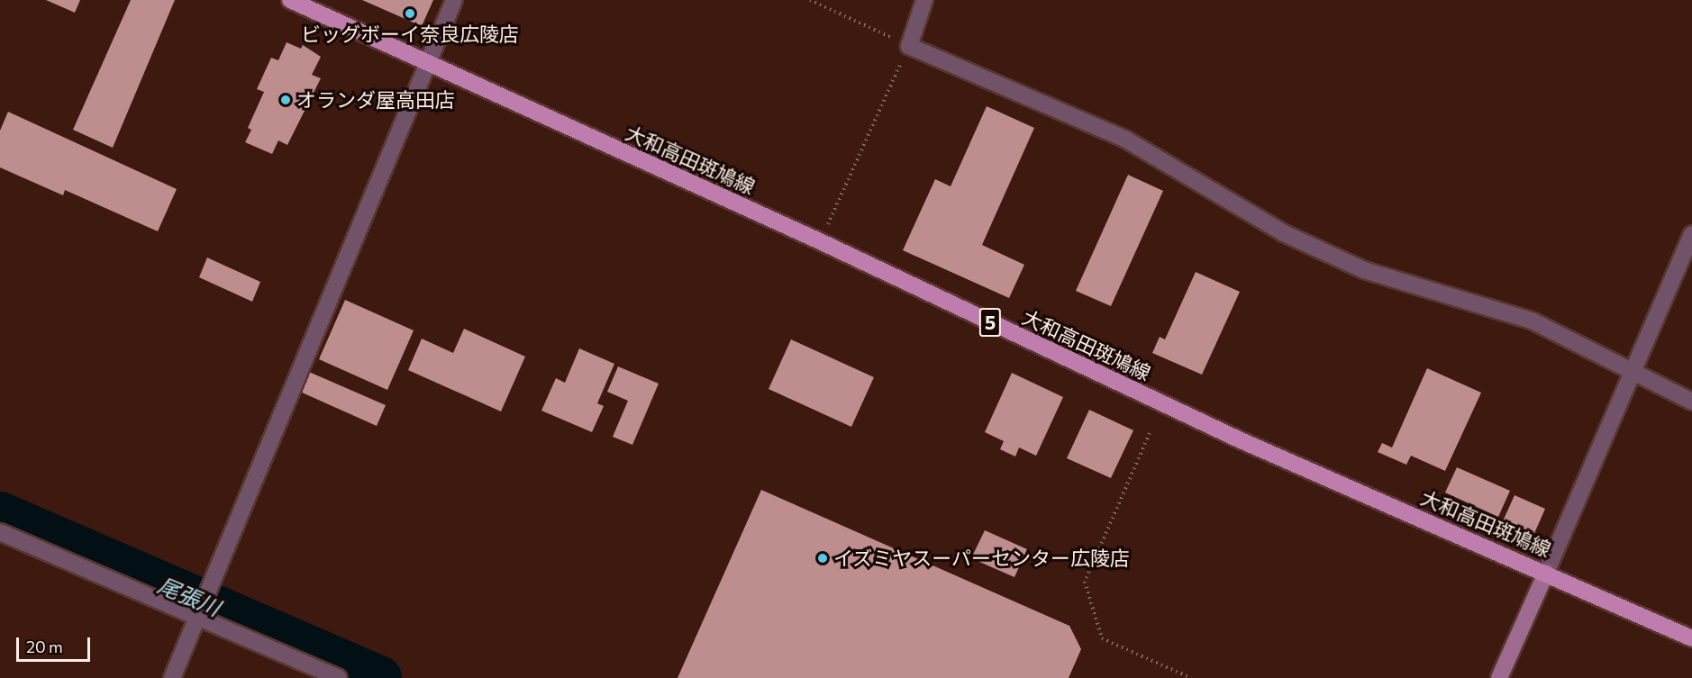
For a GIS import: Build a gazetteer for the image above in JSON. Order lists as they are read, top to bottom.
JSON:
{
  "streets": {
    "main road": ["大和高田斑鳩線", "5"]
  },
  "water": ["尾張川"],
  "places": ["ビッグボーイ奈良広陵店", "オランダ屋高田店", "イズミヤスーパーセンター広陵店"],
  "scale_bar": "20 m"
}
